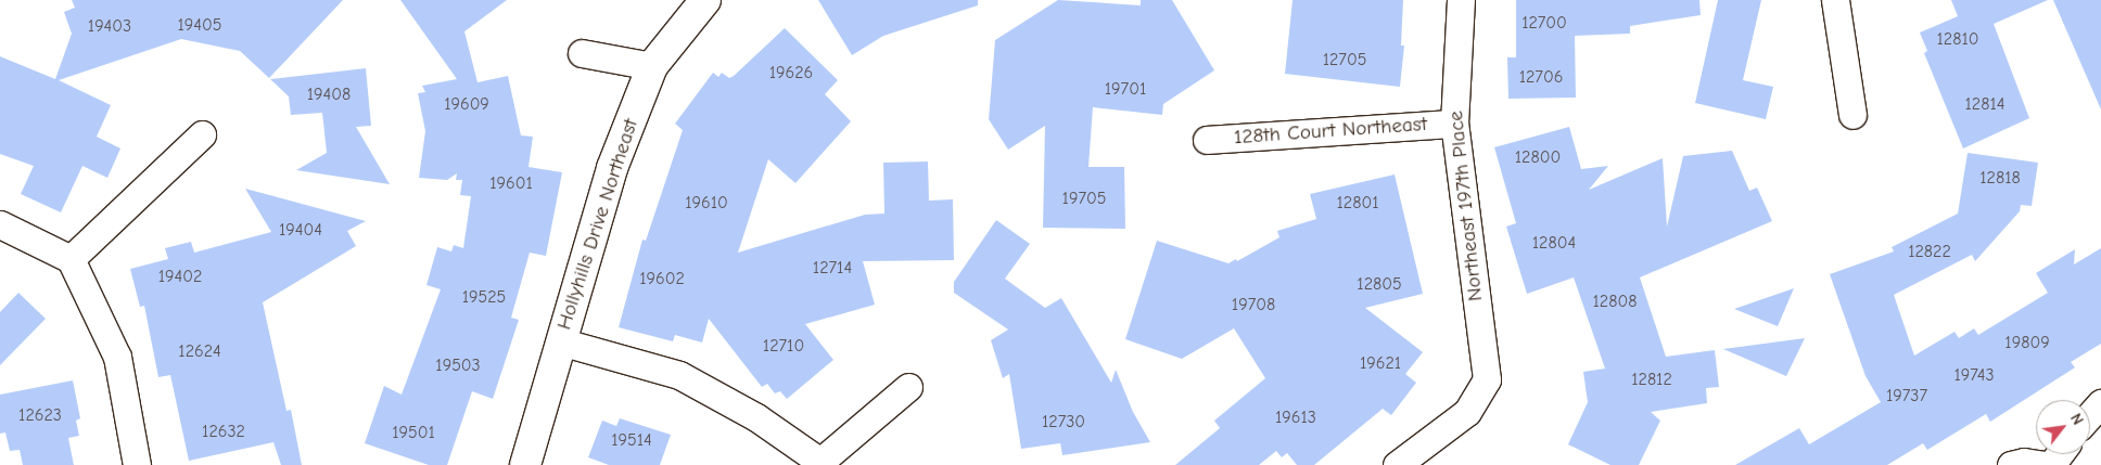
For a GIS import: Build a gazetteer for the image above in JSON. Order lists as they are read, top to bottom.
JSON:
{
  "streets": {
    "street": ["128th Court Northeast", "Northeast 197th Place", "Hollyhills Drive Northeast"]
  },
  "crossings": [
    ["128th Court Northeast", "Northeast 197th Place"]
  ],
  "house_numbers": [
    "12700",
    "19405",
    "19403",
    "12810",
    "12705",
    "19626",
    "12706",
    "19701",
    "19408",
    "19609",
    "12814",
    "12800",
    "12818",
    "19601",
    "19705",
    "19610",
    "12801",
    "19404",
    "12804",
    "12822",
    "12714",
    "19402",
    "19602",
    "12805",
    "19525",
    "12808",
    "19708",
    "19809",
    "12710",
    "12624",
    "19621",
    "19503",
    "19743",
    "12812",
    "19737",
    "12623",
    "19613",
    "12730",
    "12632",
    "19501",
    "19514"
  ],
  "north": "top right"
}
